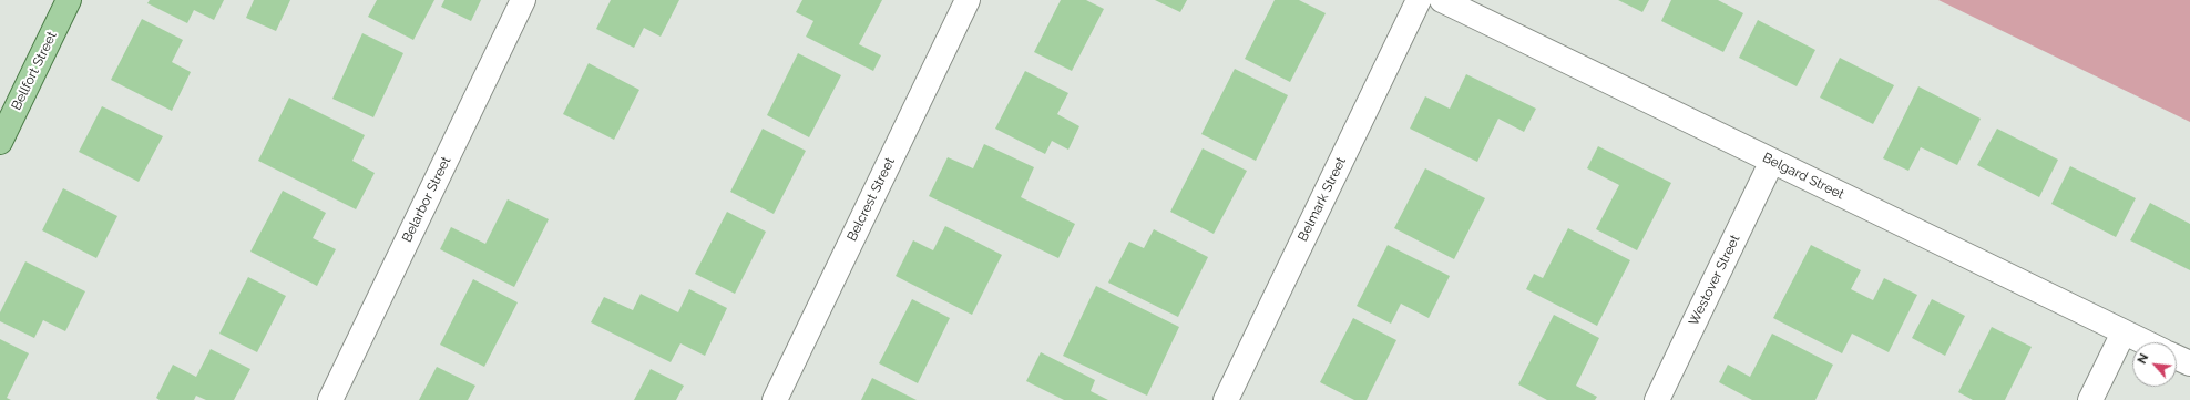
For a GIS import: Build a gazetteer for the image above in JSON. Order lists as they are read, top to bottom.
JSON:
{
  "streets": {
    "main road": ["Bellfort Street"],
    "street": [
      "Belgard Street",
      "Belarbor Street",
      "Belcrest Street",
      "Belmark Street",
      "Westover Street"
    ]
  },
  "crossings": [
    ["Belgard Street", "Westover Street"]
  ],
  "north": "top left"
}
